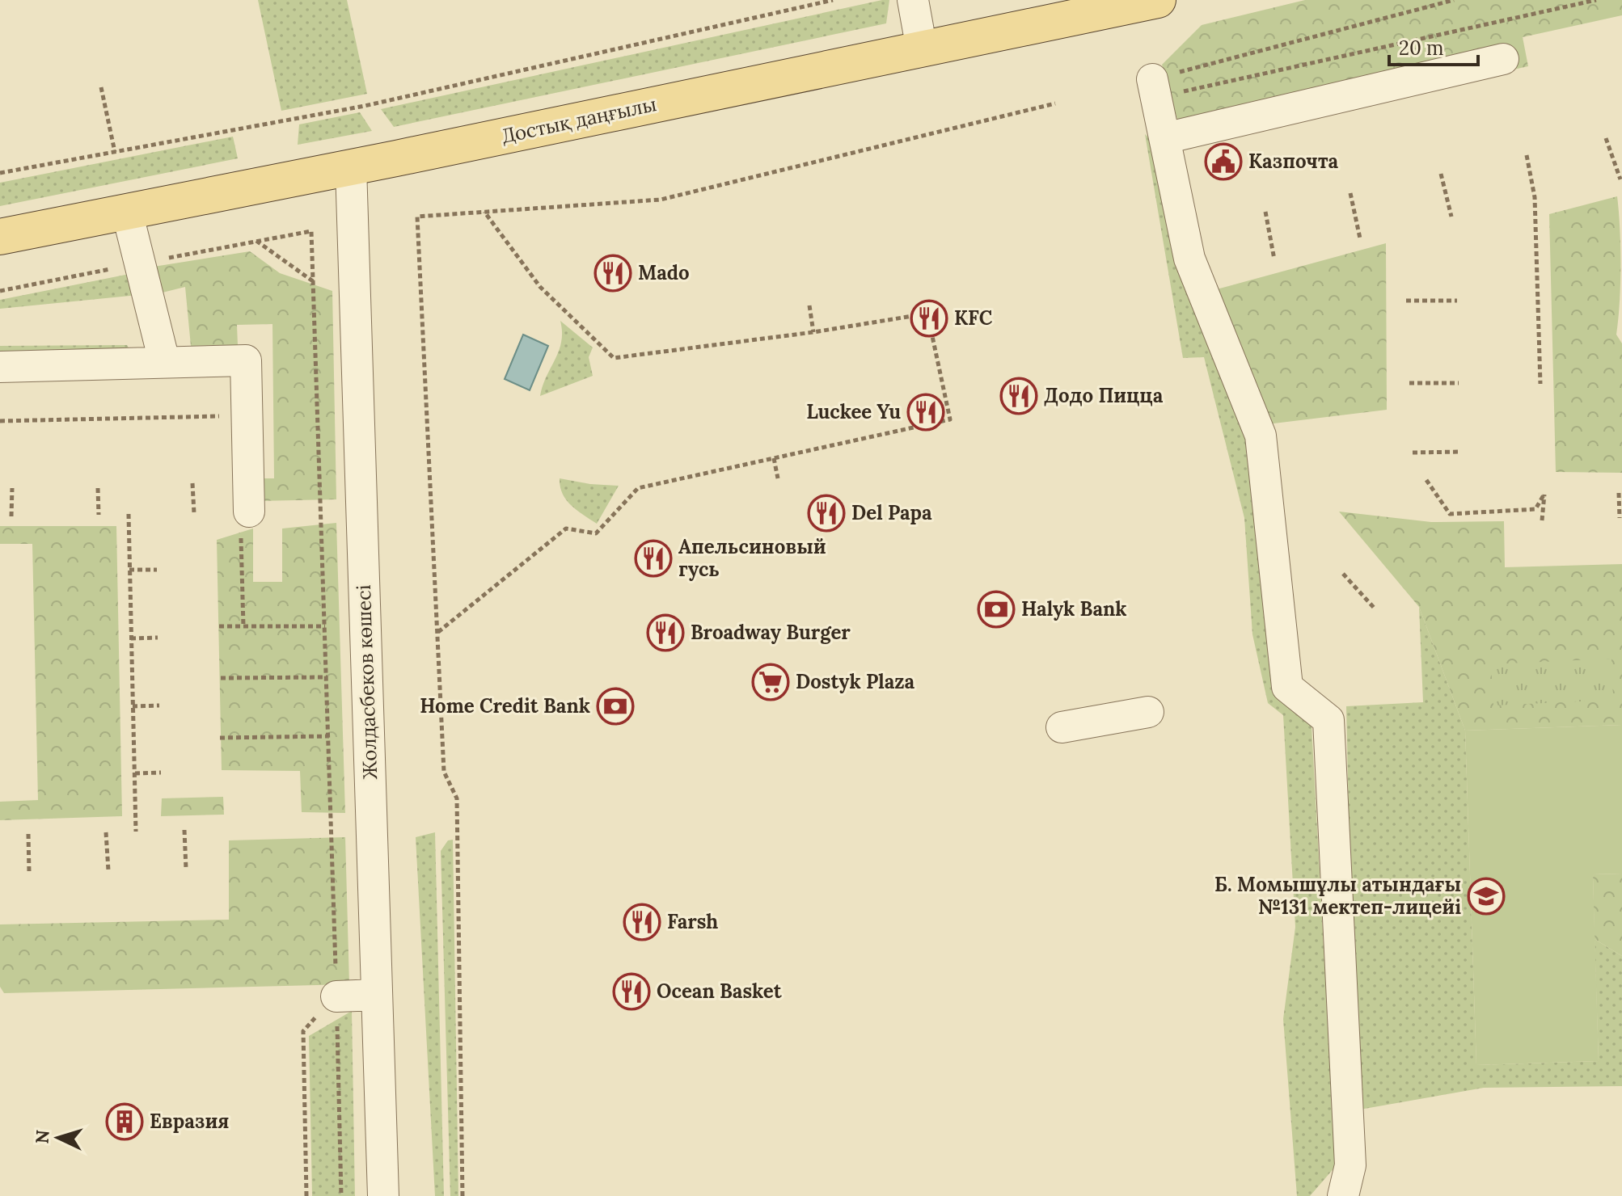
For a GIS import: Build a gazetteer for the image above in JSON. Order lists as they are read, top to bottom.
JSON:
{
  "streets": {
    "main road": ["Достық даңғылы"],
    "street": ["Жолдасбеков көшесі"]
  },
  "crossings": [
    ["Достық даңғылы", "Жолдасбеков көшесі"]
  ],
  "places": {
    "public building": ["Казпочта"],
    "restaurant": [
      "Mado",
      "KFC",
      "Додо Пицца",
      "Luckee Yu",
      "Del Papa",
      "Апельсиновый гусь",
      "Broadway Burger",
      "Farsh",
      "Ocean Basket"
    ],
    "bank": ["Halyk Bank", "Home Credit Bank"],
    "supermarket": ["Dostyk Plaza"],
    "school or university": ["Б. Момышұлы атындағы №131 мектеп-лицейі"],
    "building": ["Евразия"]
  },
  "scale_bar": "20 m",
  "north": "left"
}
